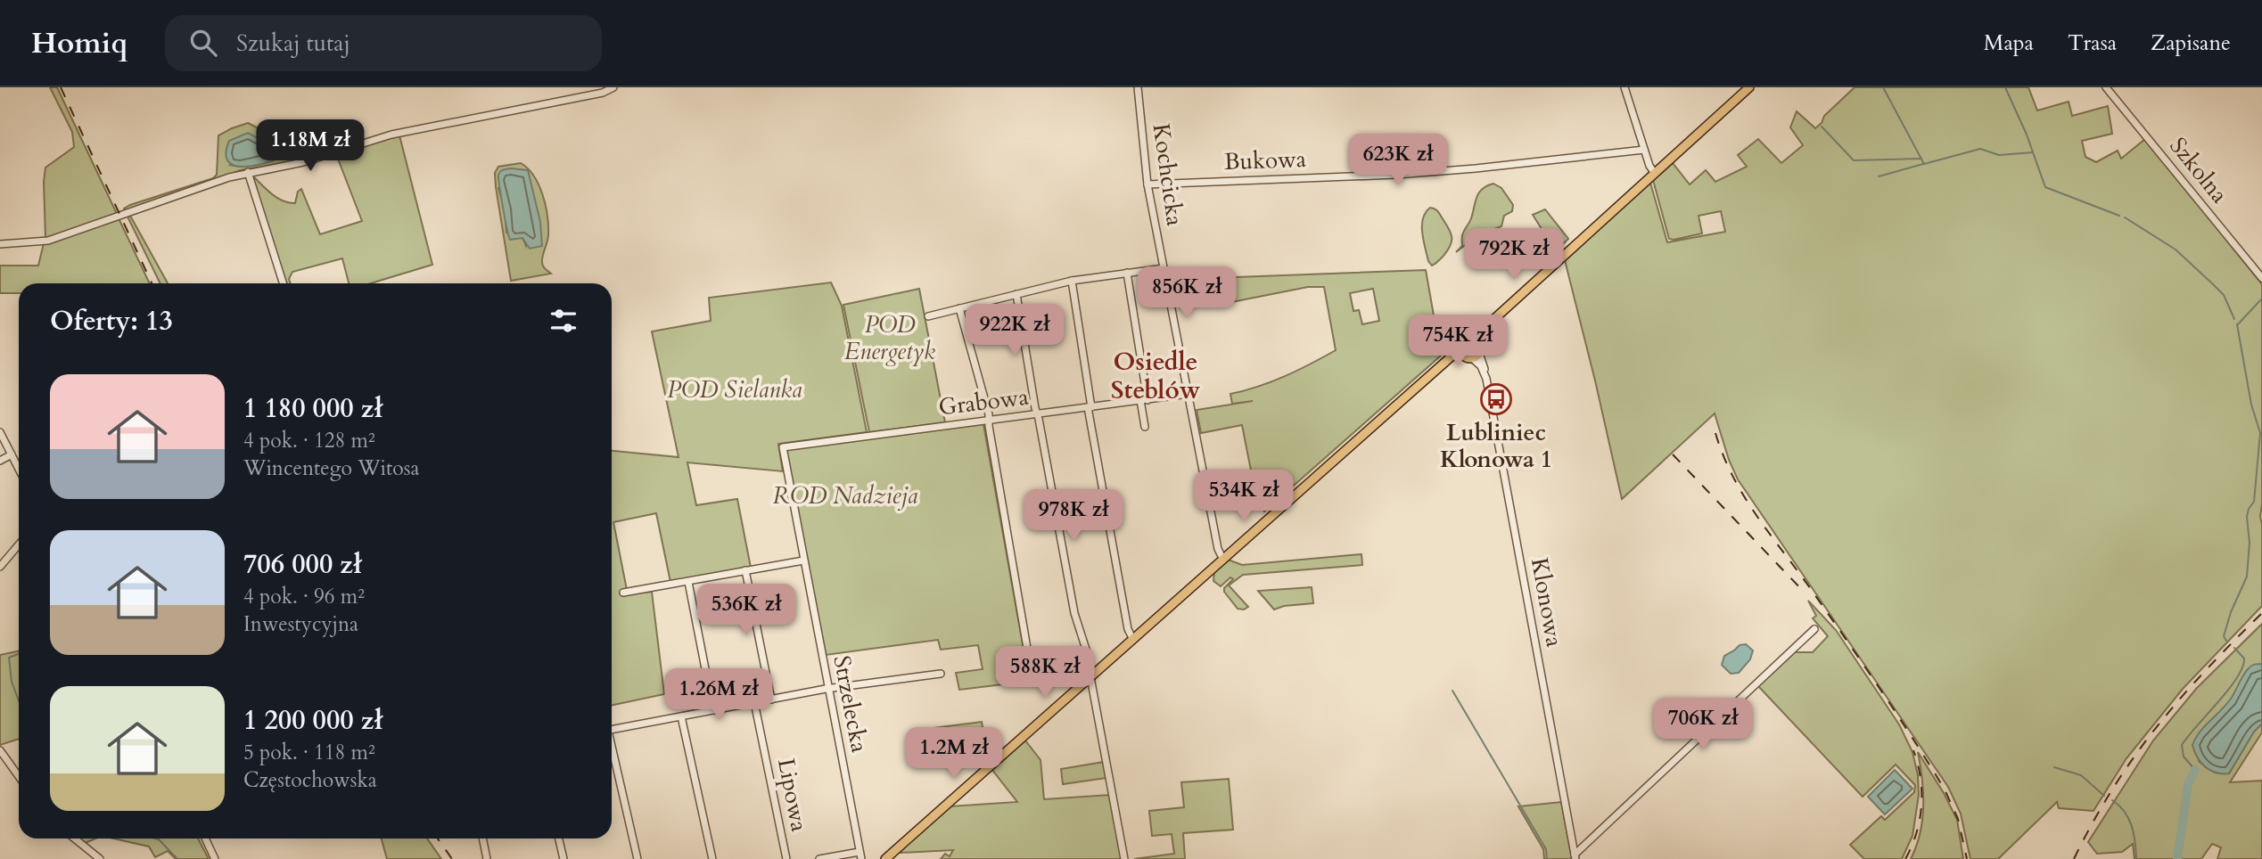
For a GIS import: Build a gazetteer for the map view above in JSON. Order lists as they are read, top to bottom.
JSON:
{
  "streets": {
    "street": [
      "Bukowa",
      "Szkolna",
      "Kochcicka",
      "Grabowa",
      "Klonowa",
      "Strzelecka",
      "Lipowa"
    ]
  },
  "crossings": [
    ["Bukowa", "Kochcicka"],
    ["Kochcicka", "Grabowa"],
    ["Grabowa", "Strzelecka"]
  ],
  "districts": ["Osiedle Steblów"],
  "parks": ["POD Energetyk", "POD Sielanka", "ROD Nadzieja"],
  "places": {
    "bus stop": ["Lubliniec Klonowa 1"]
  },
  "page": {
    "header": "Homiq",
    "search": "Szukaj tutaj",
    "nav": ["Mapa", "Trasa", "Zapisane"],
    "price": [
      "1.18M zł",
      "623K zł",
      "792K zł",
      "856K zł",
      "922K zł",
      "754K zł",
      "534K zł",
      "978K zł",
      "536K zł",
      "588K zł",
      "1.26M zł",
      "706K zł",
      "1.2M zł"
    ],
    "heading": "Oferty: 13",
    "list": [
      {
        "name": "1 180 000 zł",
        "note": "4 pok. · 128 m² · Wincentego Witosa"
      },
      {
        "name": "706 000 zł",
        "note": "4 pok. · 96 m² · Inwestycyjna"
      },
      {
        "name": "1 200 000 zł",
        "note": "5 pok. · 118 m² · Częstochowska"
      }
    ]
  }
}
